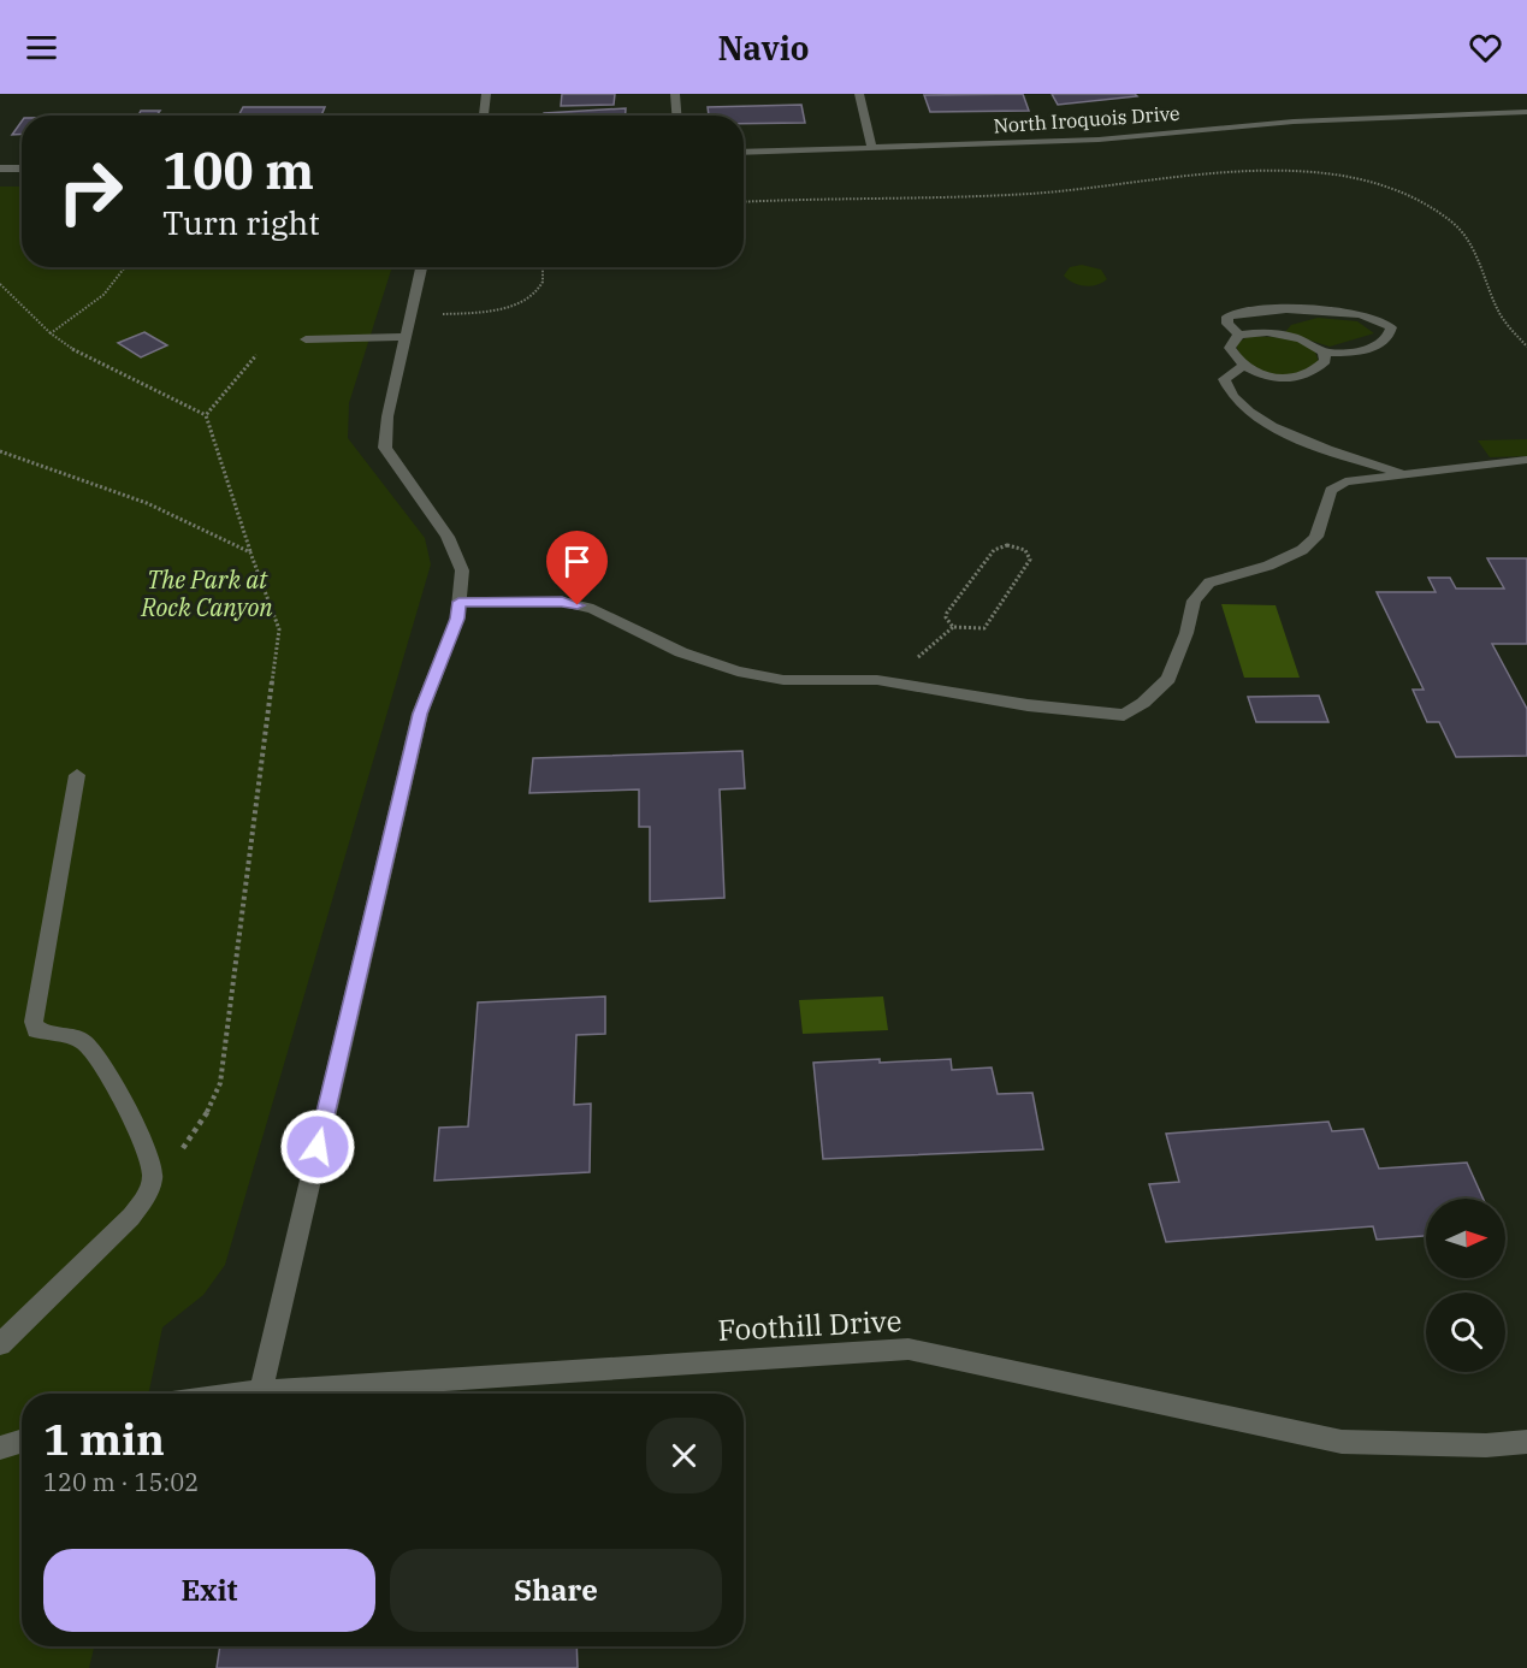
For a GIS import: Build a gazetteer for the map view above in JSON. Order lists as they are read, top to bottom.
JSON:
{
  "streets": {
    "street": ["North Iroquois Drive", "Foothill Drive"]
  },
  "parks": ["The Park at Rock Canyon"],
  "north": "right",
  "page": {
    "header": "Navio",
    "turn": ["100 m", "Turn right"],
    "heading": ["1 min", "120 m · 15:02"],
    "buttons": ["Exit", "Share"]
  }
}
